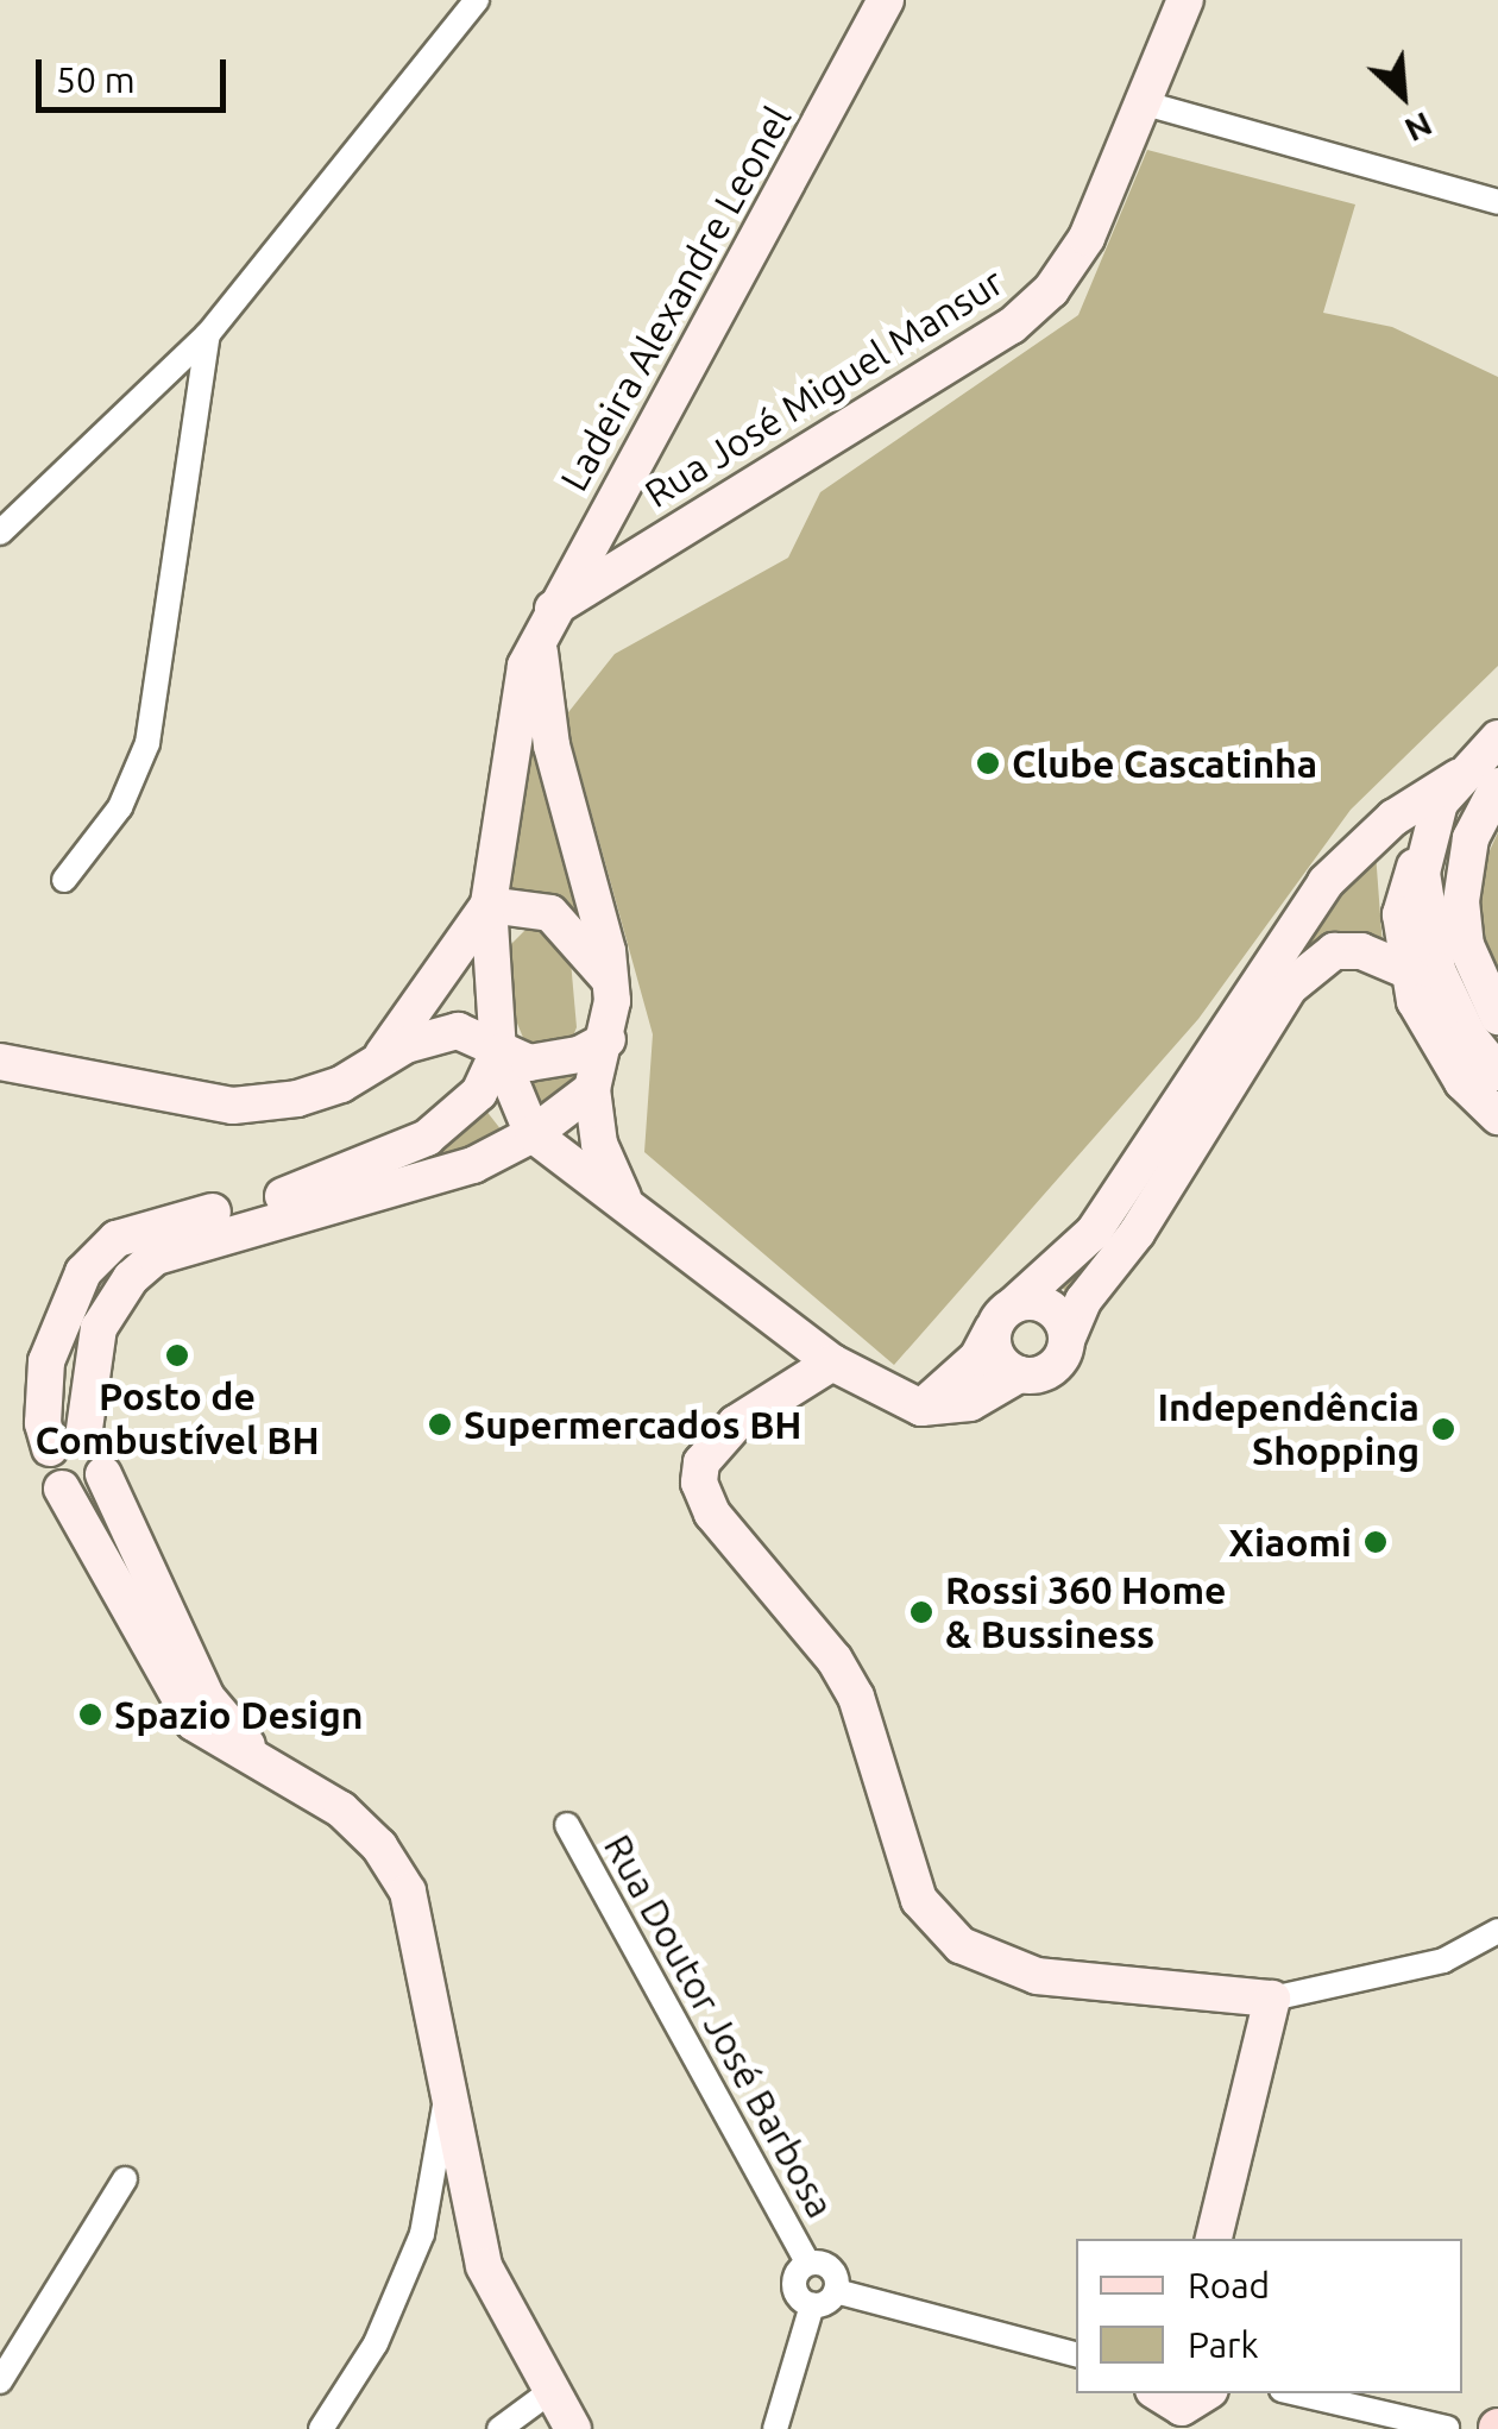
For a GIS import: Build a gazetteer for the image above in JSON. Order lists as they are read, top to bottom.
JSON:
{
  "streets": {
    "main road": ["Ladeira Alexandre Leonel", "Rua José Miguel Mansur"],
    "street": ["Rua Doutor José Barbosa"]
  },
  "crossings": [
    ["Ladeira Alexandre Leonel", "Rua José Miguel Mansur"]
  ],
  "places": [
    "Clube Cascatinha",
    "Posto de Combustível BH",
    "Supermercados BH",
    "Independência Shopping",
    "Xiaomi",
    "Rossi 360 Home & Bussiness",
    "Spazio Design"
  ],
  "legend": ["Road", "Park"],
  "scale_bar": "50 m",
  "north": "bottom right"
}
